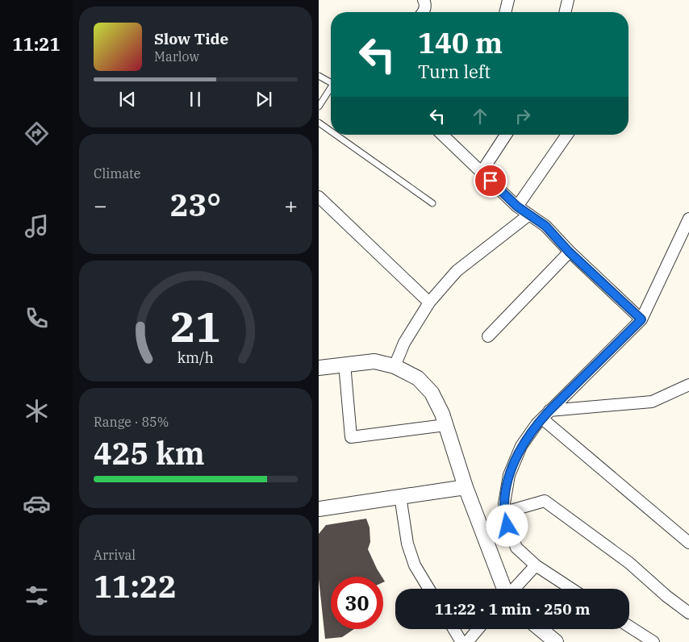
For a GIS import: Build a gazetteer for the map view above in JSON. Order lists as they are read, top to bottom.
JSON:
{
  "page": {
    "tabs": "11:21",
    "turn": ["140 m", "Turn left"],
    "song": ["Slow Tide", "Marlow"],
    "tile": [
      "Climate",
      ["Range · 85%", "425 km"],
      ["Arrival", "11:22"]
    ],
    "heat": ["−", "23°", "+"],
    "limit": "30",
    "trip": "11:22 · 1 min · 250 m",
    "gauge": ["21", "km/h"]
  }
}
